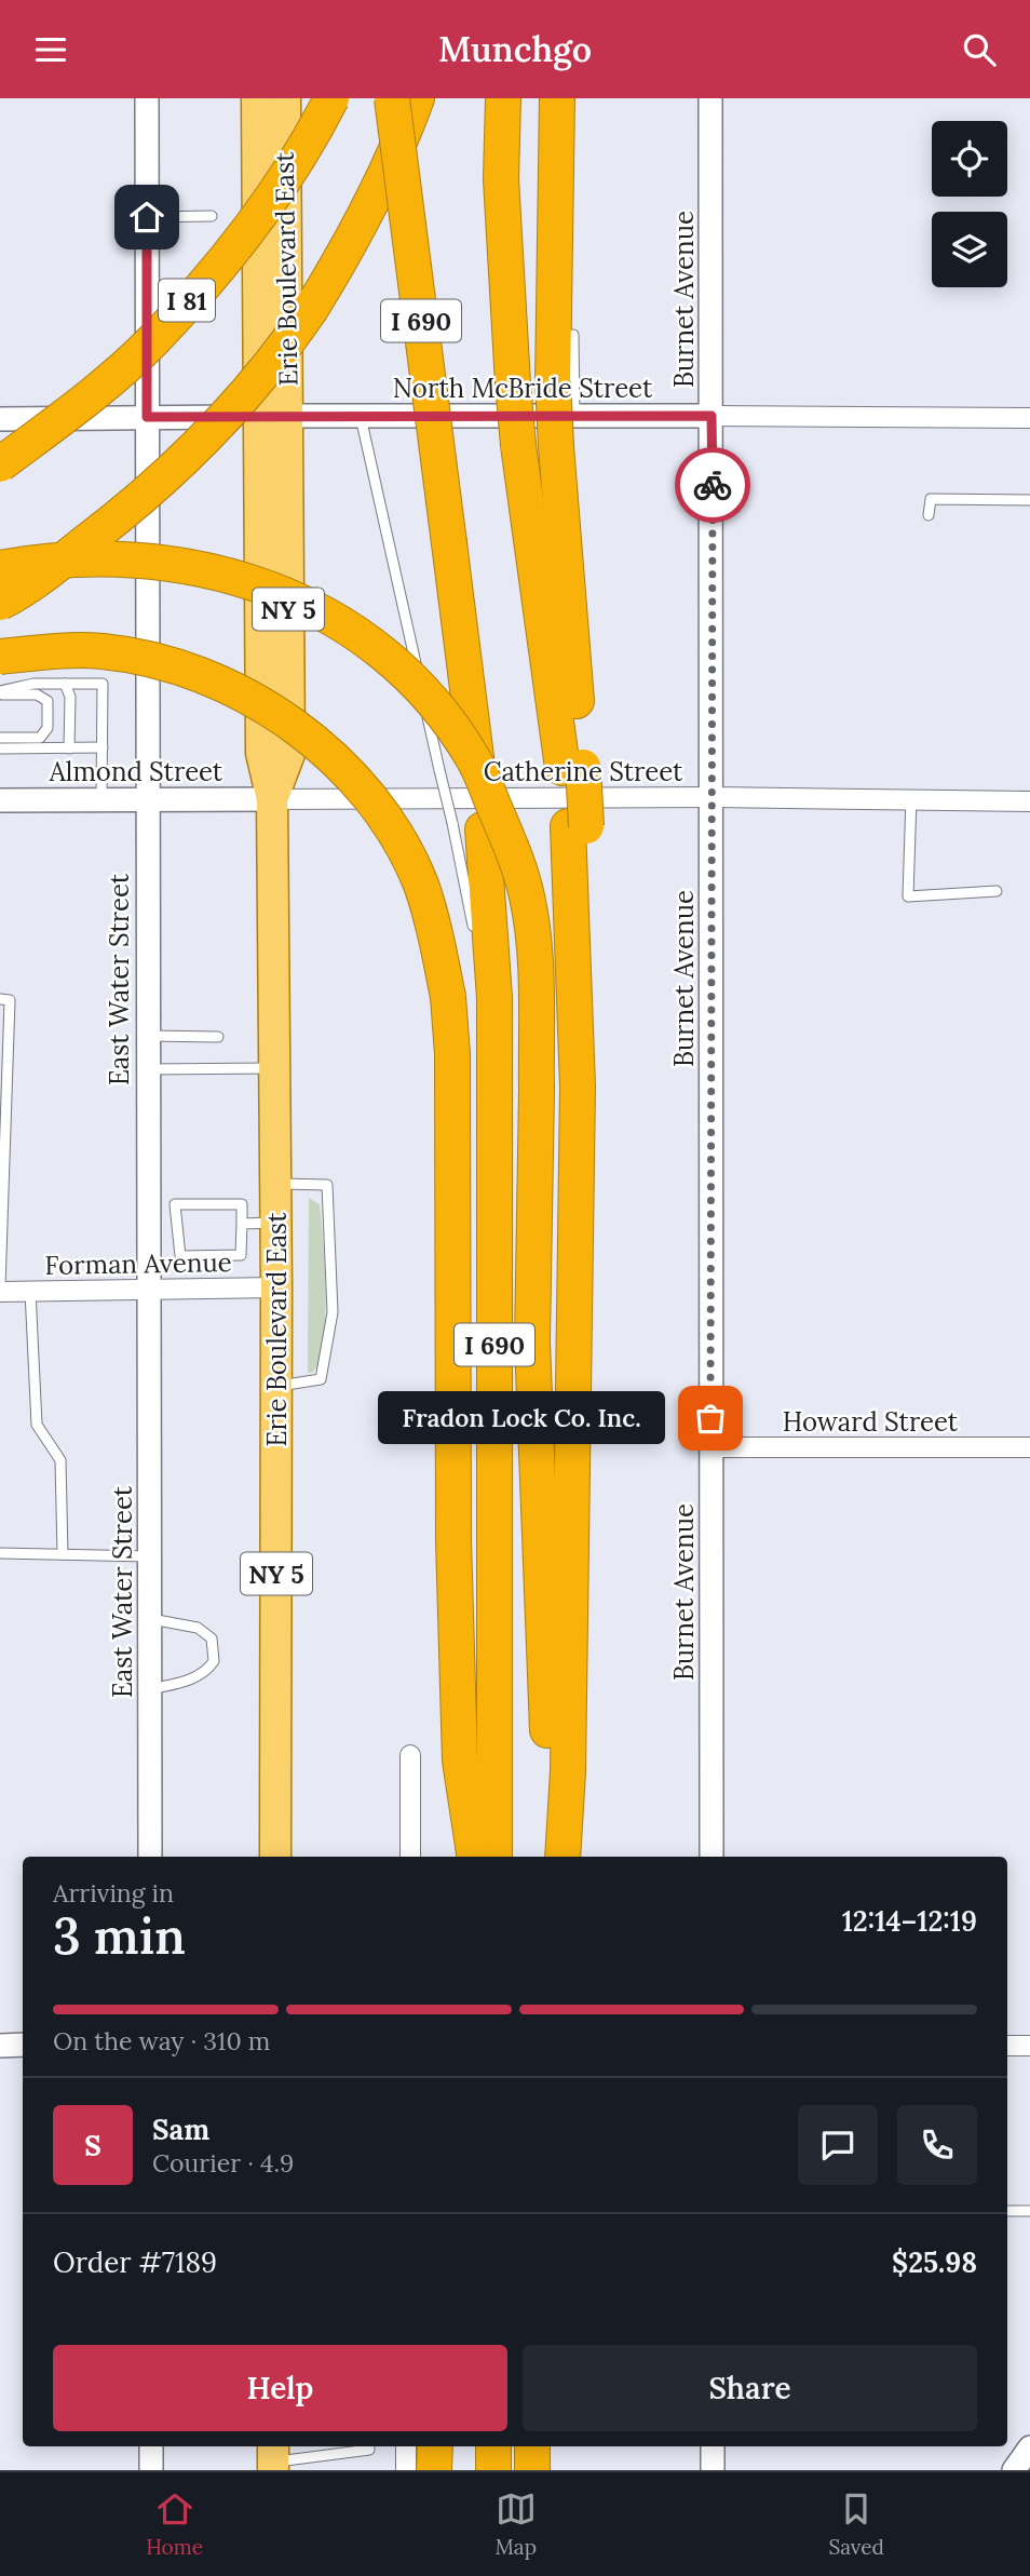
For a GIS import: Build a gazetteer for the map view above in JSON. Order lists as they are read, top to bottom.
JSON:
{
  "streets": {
    "highway": ["I 81", "I 690"],
    "main road": ["Erie Boulevard East", "NY 5"],
    "street": [
      "Burnet Avenue",
      "North McBride Street",
      "Almond Street",
      "Catherine Street",
      "East Water Street",
      "Forman Avenue",
      "Howard Street"
    ]
  },
  "crossings": [
    ["Erie Boulevard East", "North McBride Street"],
    ["Erie Boulevard East", "Almond Street"],
    ["Erie Boulevard East", "Catherine Street"],
    ["Erie Boulevard East", "Forman Avenue"],
    ["Burnet Avenue", "North McBride Street"],
    ["Burnet Avenue", "Catherine Street"],
    ["Burnet Avenue", "Howard Street"],
    ["North McBride Street", "East Water Street"],
    ["Almond Street", "Catherine Street"],
    ["Almond Street", "East Water Street"],
    ["East Water Street", "Forman Avenue"]
  ],
  "places": ["Fradon Lock Co. Inc."],
  "page": {
    "header": "Munchgo",
    "bubble": "Fradon Lock Co. Inc.",
    "heading": ["3 min", "Arriving in", "12:14–12:19"],
    "panel": [
      "Sam",
      "Courier · 4.9",
      "Order #7189",
      "$25.98"
    ],
    "bar": "On the way · 310 m",
    "round": "S",
    "buttons": ["Help", "Share"],
    "tabs": ["Home", "Map", "Saved"]
  }
}
